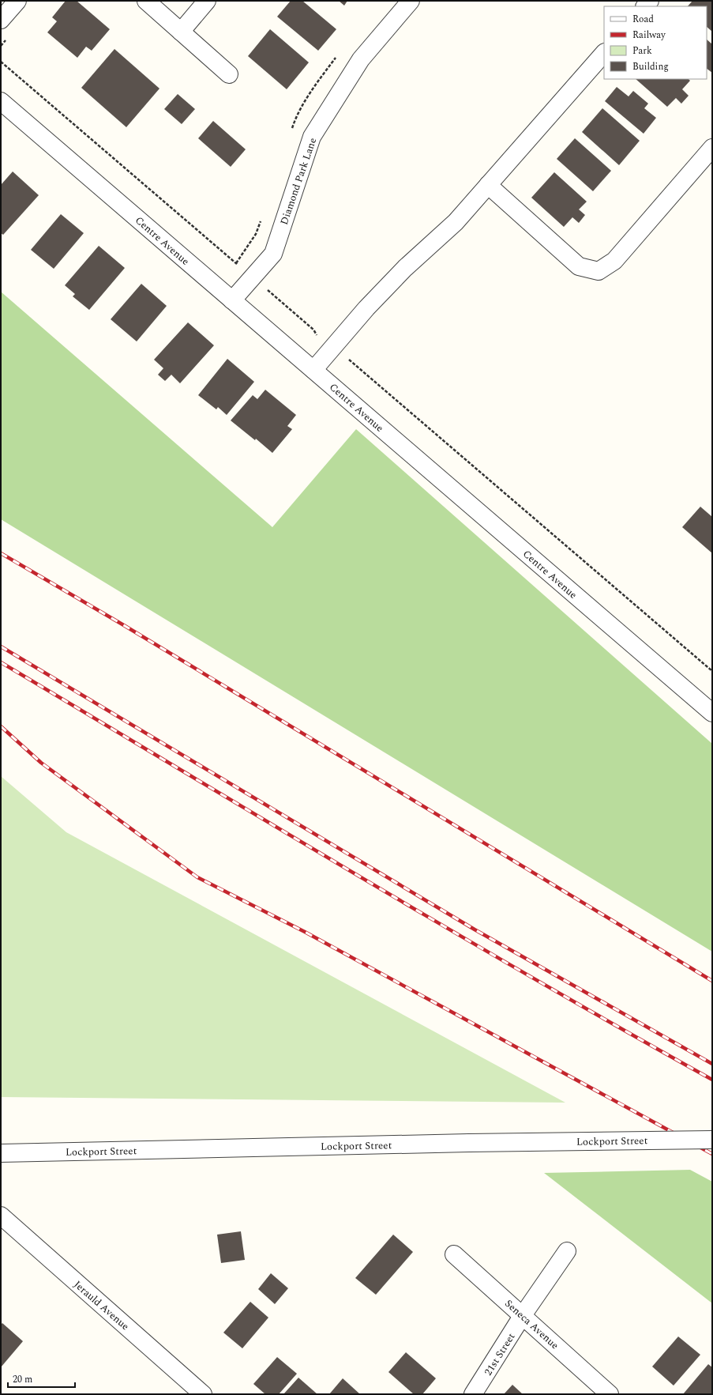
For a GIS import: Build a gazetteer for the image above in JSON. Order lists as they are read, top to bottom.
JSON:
{
  "streets": {
    "street": [
      "Diamond Park Lane",
      "Centre Avenue",
      "Lockport Street",
      "Jerauld Avenue",
      "Seneca Avenue",
      "21st Street"
    ]
  },
  "crossings": [
    ["Diamond Park Lane", "Centre Avenue"],
    ["Seneca Avenue", "21st Street"]
  ],
  "legend": [
    "Road",
    "Railway",
    "Park",
    "Building"
  ],
  "scale_bar": "20 m"
}
